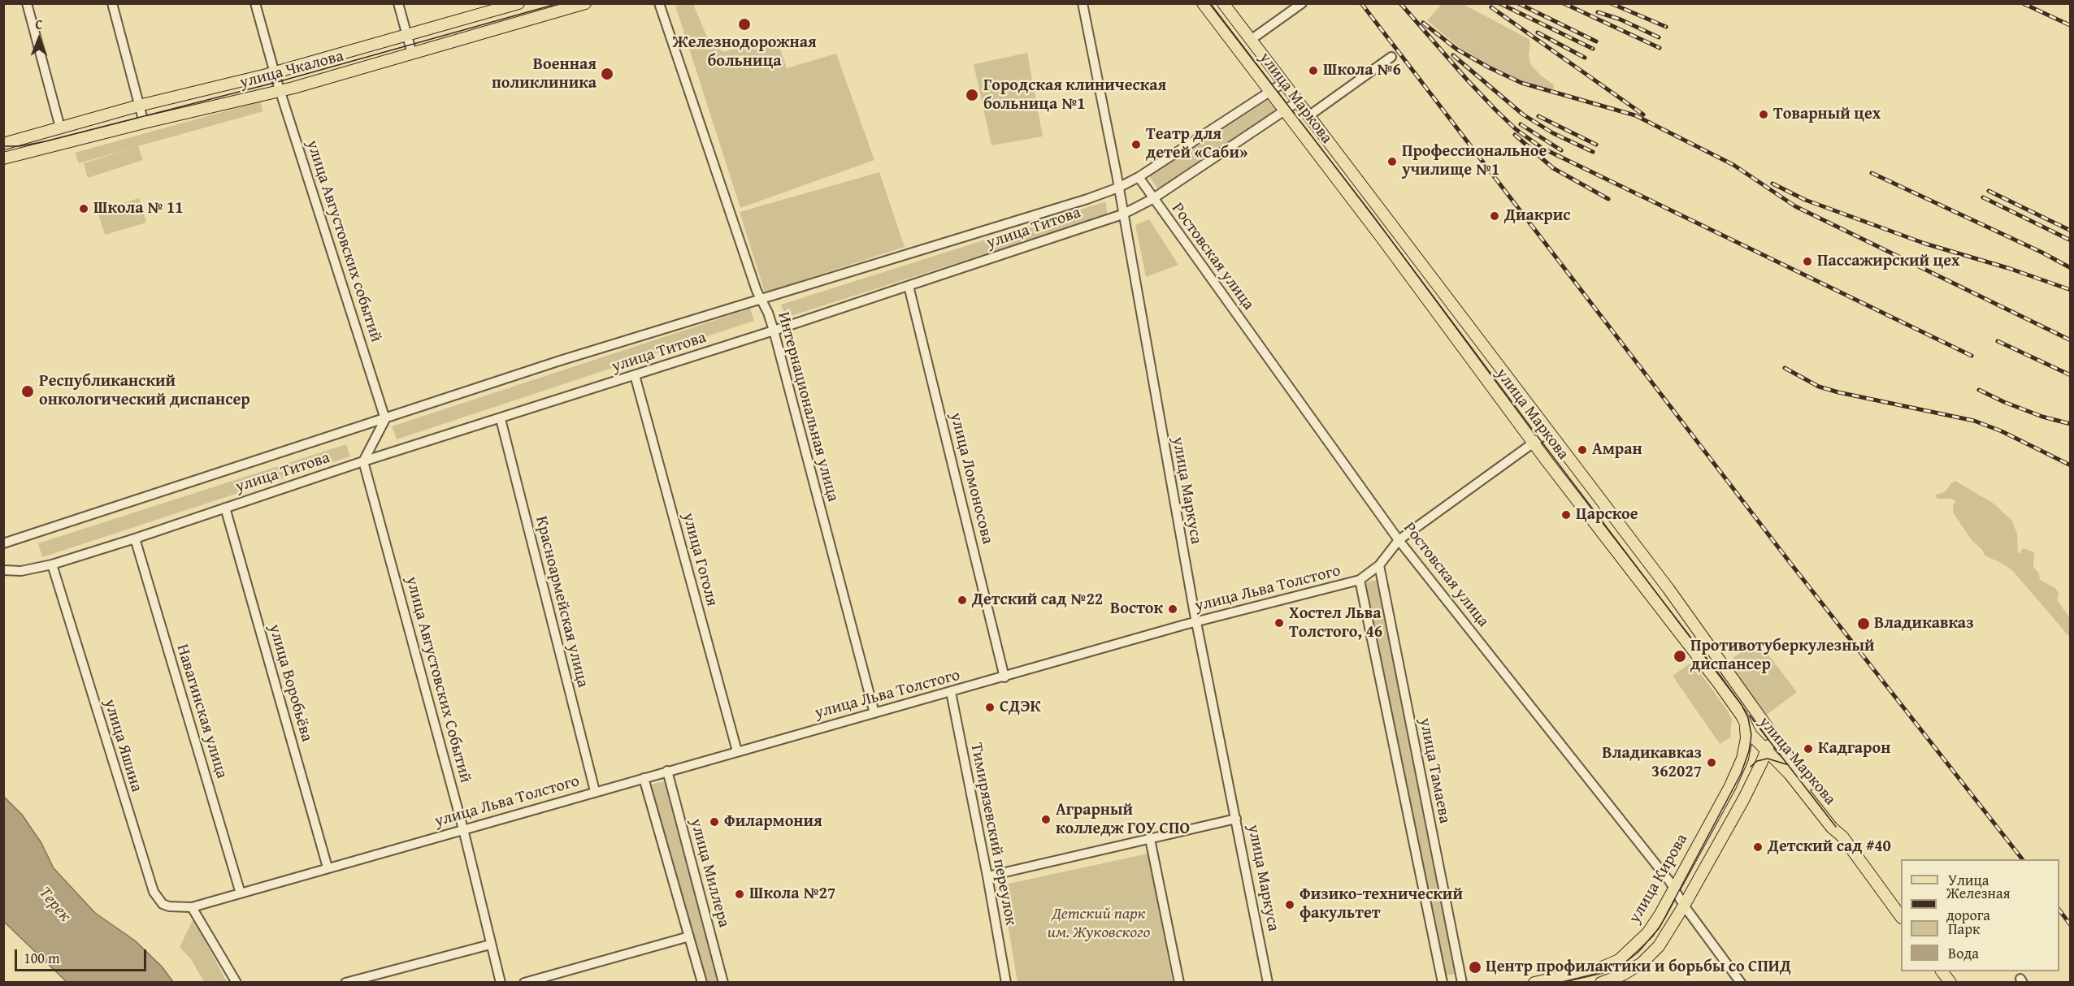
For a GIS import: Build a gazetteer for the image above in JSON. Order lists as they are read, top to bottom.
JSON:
{
  "streets": {
    "main road": ["улица Чкалова", "улица Маркова", "улица Кирова"],
    "street": [
      "улица Титова",
      "улица Августовских событий",
      "Ростовская улица",
      "Интернациональная улица",
      "улица Ломоносова",
      "улица Маркуса",
      "улица Гоголя",
      "улица Льва Толстого",
      "Красноармейская улица",
      "улица Августовских Событий",
      "улица Воробьёва",
      "Навагинская улица",
      "улица Яшина",
      "улица Тамаева",
      "Тимирязевский переулок",
      "улица Миллера"
    ]
  },
  "crossings": [
    ["улица Чкалова", "улица Августовских событий"],
    ["улица Маркова", "улица Титова"],
    ["улица Маркова", "улица Льва Толстого"],
    ["улица Маркова", "улица Кирова"],
    ["улица Титова", "улица Августовских событий"],
    ["улица Титова", "Ростовская улица"],
    ["улица Титова", "Интернациональная улица"],
    ["улица Титова", "улица Ломоносова"],
    ["улица Титова", "улица Маркуса"],
    ["улица Титова", "улица Гоголя"],
    ["улица Титова", "Красноармейская улица"],
    ["улица Титова", "улица Августовских Событий"],
    ["улица Титова", "улица Воробьёва"],
    ["улица Титова", "Навагинская улица"],
    ["улица Титова", "улица Яшина"],
    ["Ростовская улица", "улица Льва Толстого"],
    ["Ростовская улица", "улица Кирова"],
    ["Интернациональная улица", "улица Льва Толстого"],
    ["улица Ломоносова", "улица Льва Толстого"],
    ["улица Маркуса", "улица Льва Толстого"],
    ["улица Гоголя", "улица Льва Толстого"],
    ["улица Льва Толстого", "Красноармейская улица"],
    ["улица Льва Толстого", "улица Августовских Событий"],
    ["улица Льва Толстого", "улица Воробьёва"],
    ["улица Льва Толстого", "Навагинская улица"],
    ["улица Льва Толстого", "улица Яшина"],
    ["улица Льва Толстого", "улица Тамаева"],
    ["улица Льва Толстого", "Тимирязевский переулок"],
    ["улица Льва Толстого", "улица Миллера"]
  ],
  "water": ["Терек"],
  "parks": ["Детский парк им. Жуковского"],
  "places": [
    "Железнодорожная больница",
    "Школа №6",
    "Военная поликлиника",
    "Городская клиническая больница №1",
    "Товарный цех",
    "Театр для детей «Саби»",
    "Профессиональное училище №1",
    "Школа № 11",
    "Диакрис",
    "Пассажирский цех",
    "Республиканский онкологический диспансер",
    "Амран",
    "Царское",
    "Детский сад №22",
    "Восток",
    "Хостел Льва Толстого, 46",
    "Владикавказ",
    "Противотуберкулезный диспансер",
    "СДЭК",
    "Кадгарон",
    "Владикавказ 362027",
    "Аграрный колледж ГОУ СПО",
    "Филармония",
    "Детский сад #40",
    "Школа №27",
    "Физико-технический факультет",
    "Центр профилактики и борьбы со СПИД"
  ],
  "legend": [
    "Улица",
    "Железная дорога",
    "Парк",
    "Вода"
  ],
  "scale_bar": "100 m",
  "north": "top"
}
